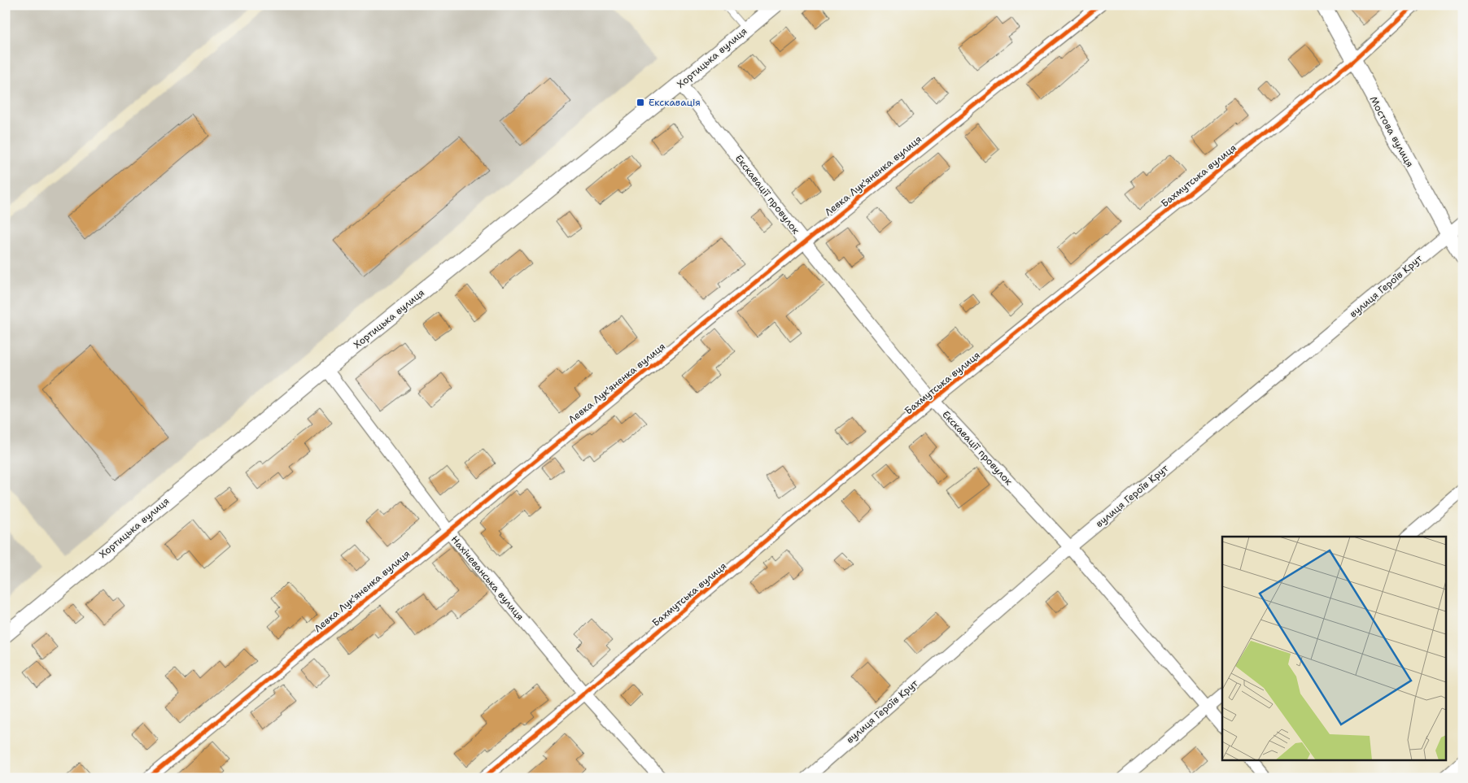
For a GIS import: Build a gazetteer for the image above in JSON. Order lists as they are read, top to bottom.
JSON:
{
  "streets": {
    "street": [
      "Хортицька вулиця",
      "Мостова вулиця",
      "Левка Лук'яненка вулиця",
      "Бахмутська вулиця",
      "Екскавації провулок",
      "вулиця Героїв Крут",
      "Нахічеванська вулиця"
    ]
  },
  "crossings": [
    ["Хортицька вулиця", "Екскавації провулок"],
    ["Хортицька вулиця", "Нахічеванська вулиця"],
    ["Мостова вулиця", "Бахмутська вулиця"],
    ["Мостова вулиця", "вулиця Героїв Крут"],
    ["Левка Лук'яненка вулиця", "Екскавації провулок"],
    ["Левка Лук'яненка вулиця", "Нахічеванська вулиця"],
    ["Бахмутська вулиця", "Екскавації провулок"],
    ["Бахмутська вулиця", "Нахічеванська вулиця"],
    ["Екскавації провулок", "вулиця Героїв Крут"]
  ],
  "places": {
    "transit": ["Екскавація"]
  }
}
